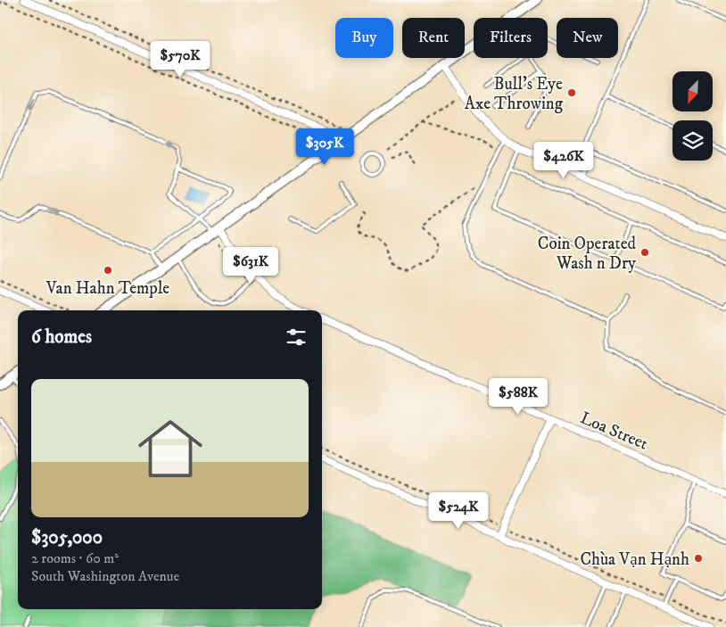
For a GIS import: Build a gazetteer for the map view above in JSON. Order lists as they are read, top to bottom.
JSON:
{
  "streets": {
    "street": ["Loa Street"]
  },
  "places": [
    "Bull's Eye Axe Throwing",
    "Coin Operated Wash n Dry",
    "Van Hahn Temple",
    "Chùa Vạn Hạnh"
  ],
  "north": "bottom left",
  "page": {
    "chip": [
      "Buy",
      "Rent",
      "Filters",
      "New"
    ],
    "price": [
      "$570K",
      "$305K",
      "$426K",
      "$631K",
      "$588K",
      "$524K"
    ],
    "heading": "6 homes",
    "list": [
      {
        "name": "$305,000",
        "note": "2 rooms · 60 m² · South Washington Avenue"
      }
    ]
  }
}
